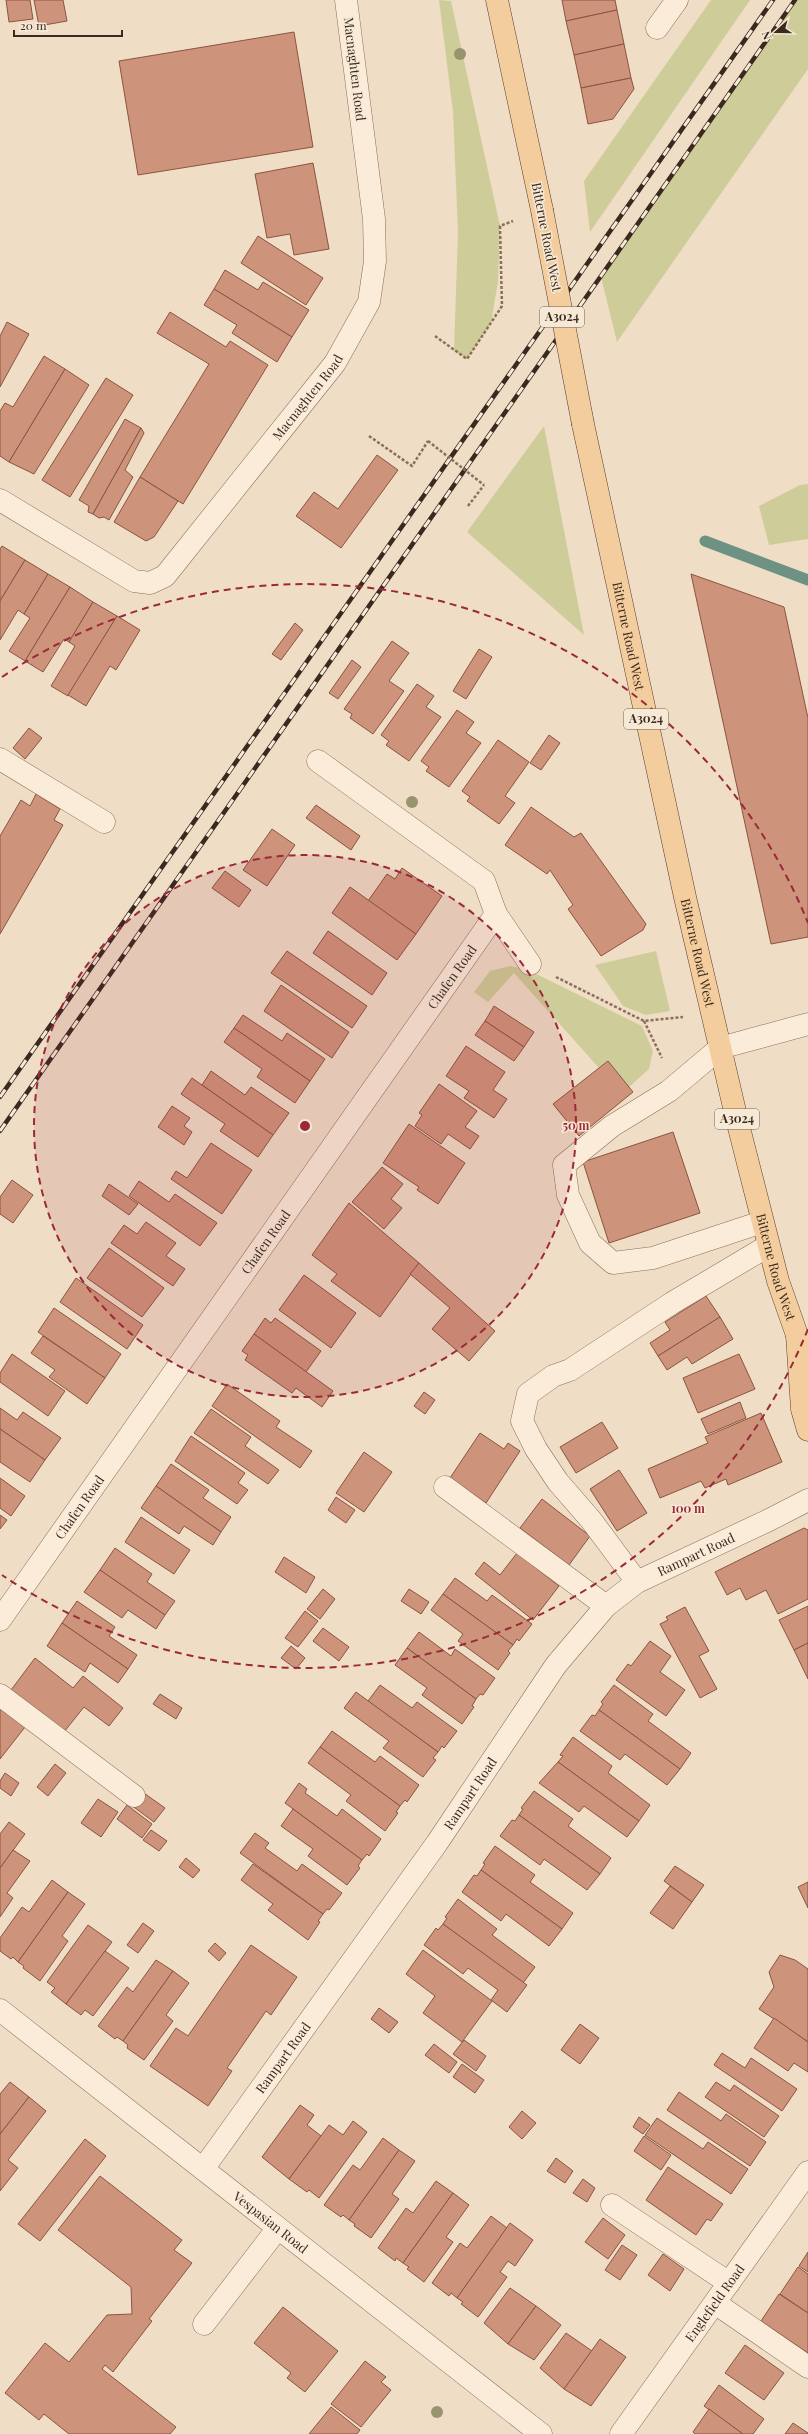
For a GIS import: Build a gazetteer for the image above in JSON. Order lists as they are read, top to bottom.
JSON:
{
  "streets": {
    "main road": ["Bitterne Road West", "A3024"],
    "street": [
      "Macnaghten Road",
      "Chafen Road",
      "Rampart Road",
      "Vespasian Road",
      "Englefield Road"
    ]
  },
  "crossings": [
    ["Rampart Road", "Vespasian Road"]
  ],
  "scale_bar": "20 m",
  "north": "left",
  "rings": ["50 m", "100 m"]
}
